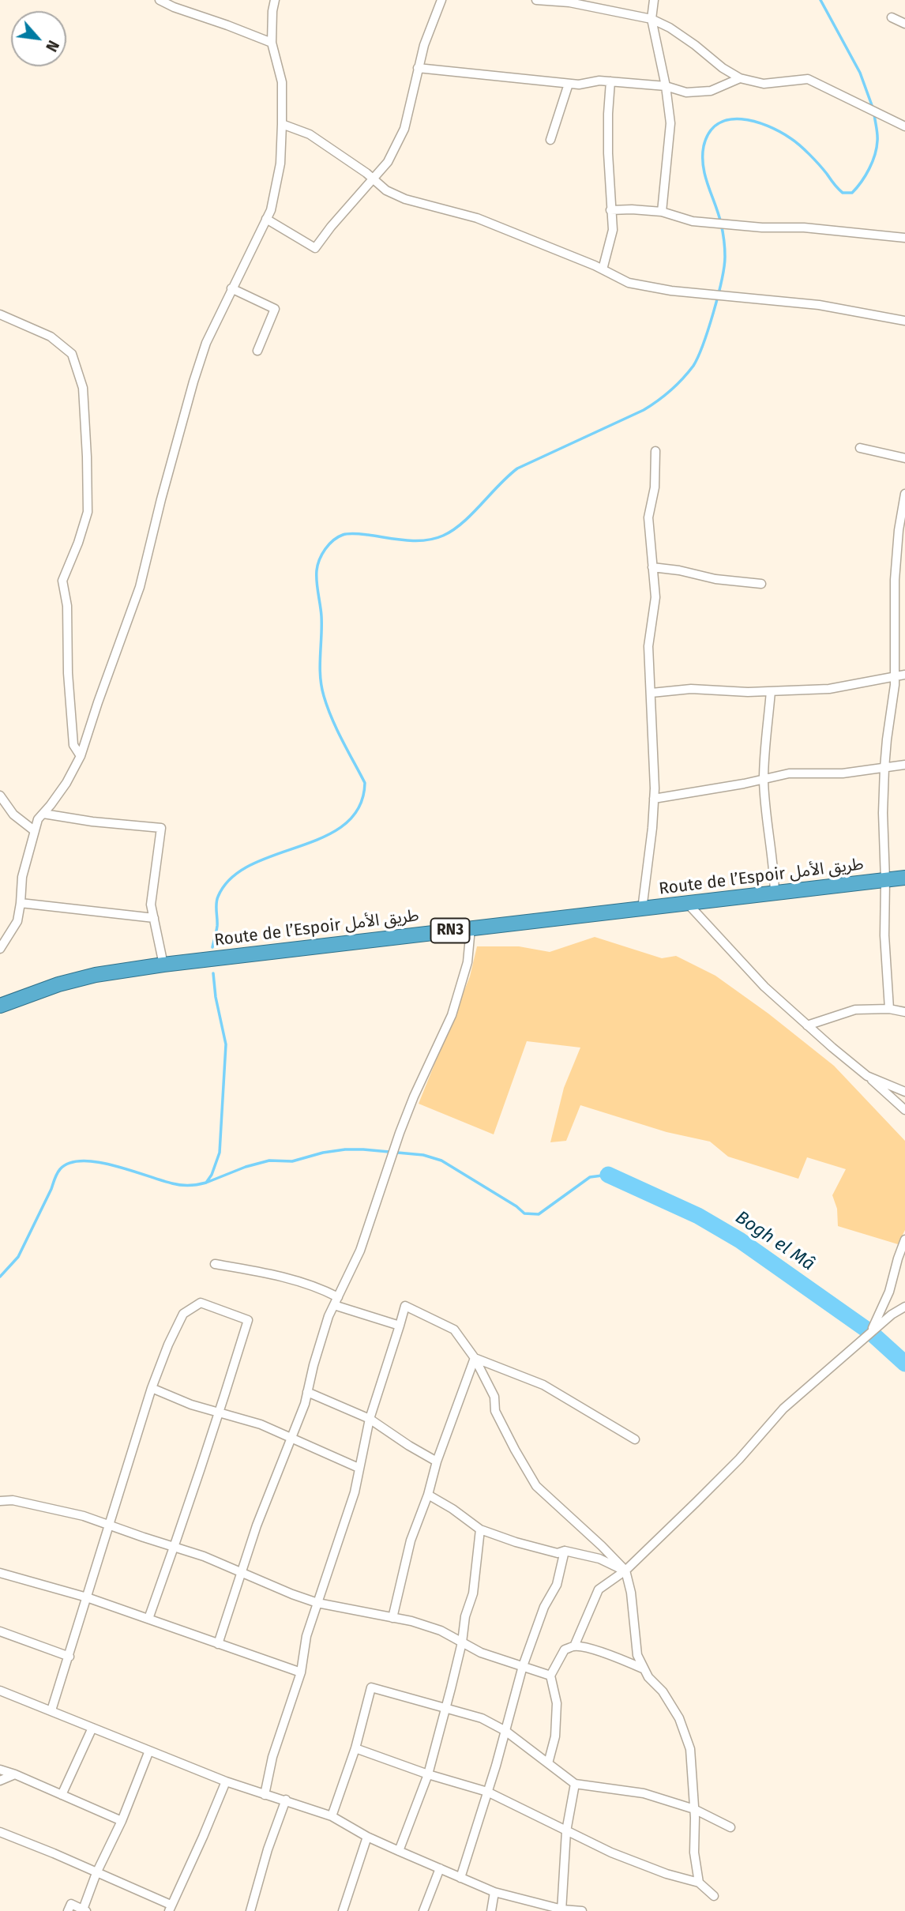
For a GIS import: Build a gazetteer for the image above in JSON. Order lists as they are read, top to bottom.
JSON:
{
  "streets": {
    "highway": ["Route de l’Espoir طريق الأمل", "RN3"]
  },
  "water": ["Bogh el Mâ"],
  "north": "bottom right"
}
